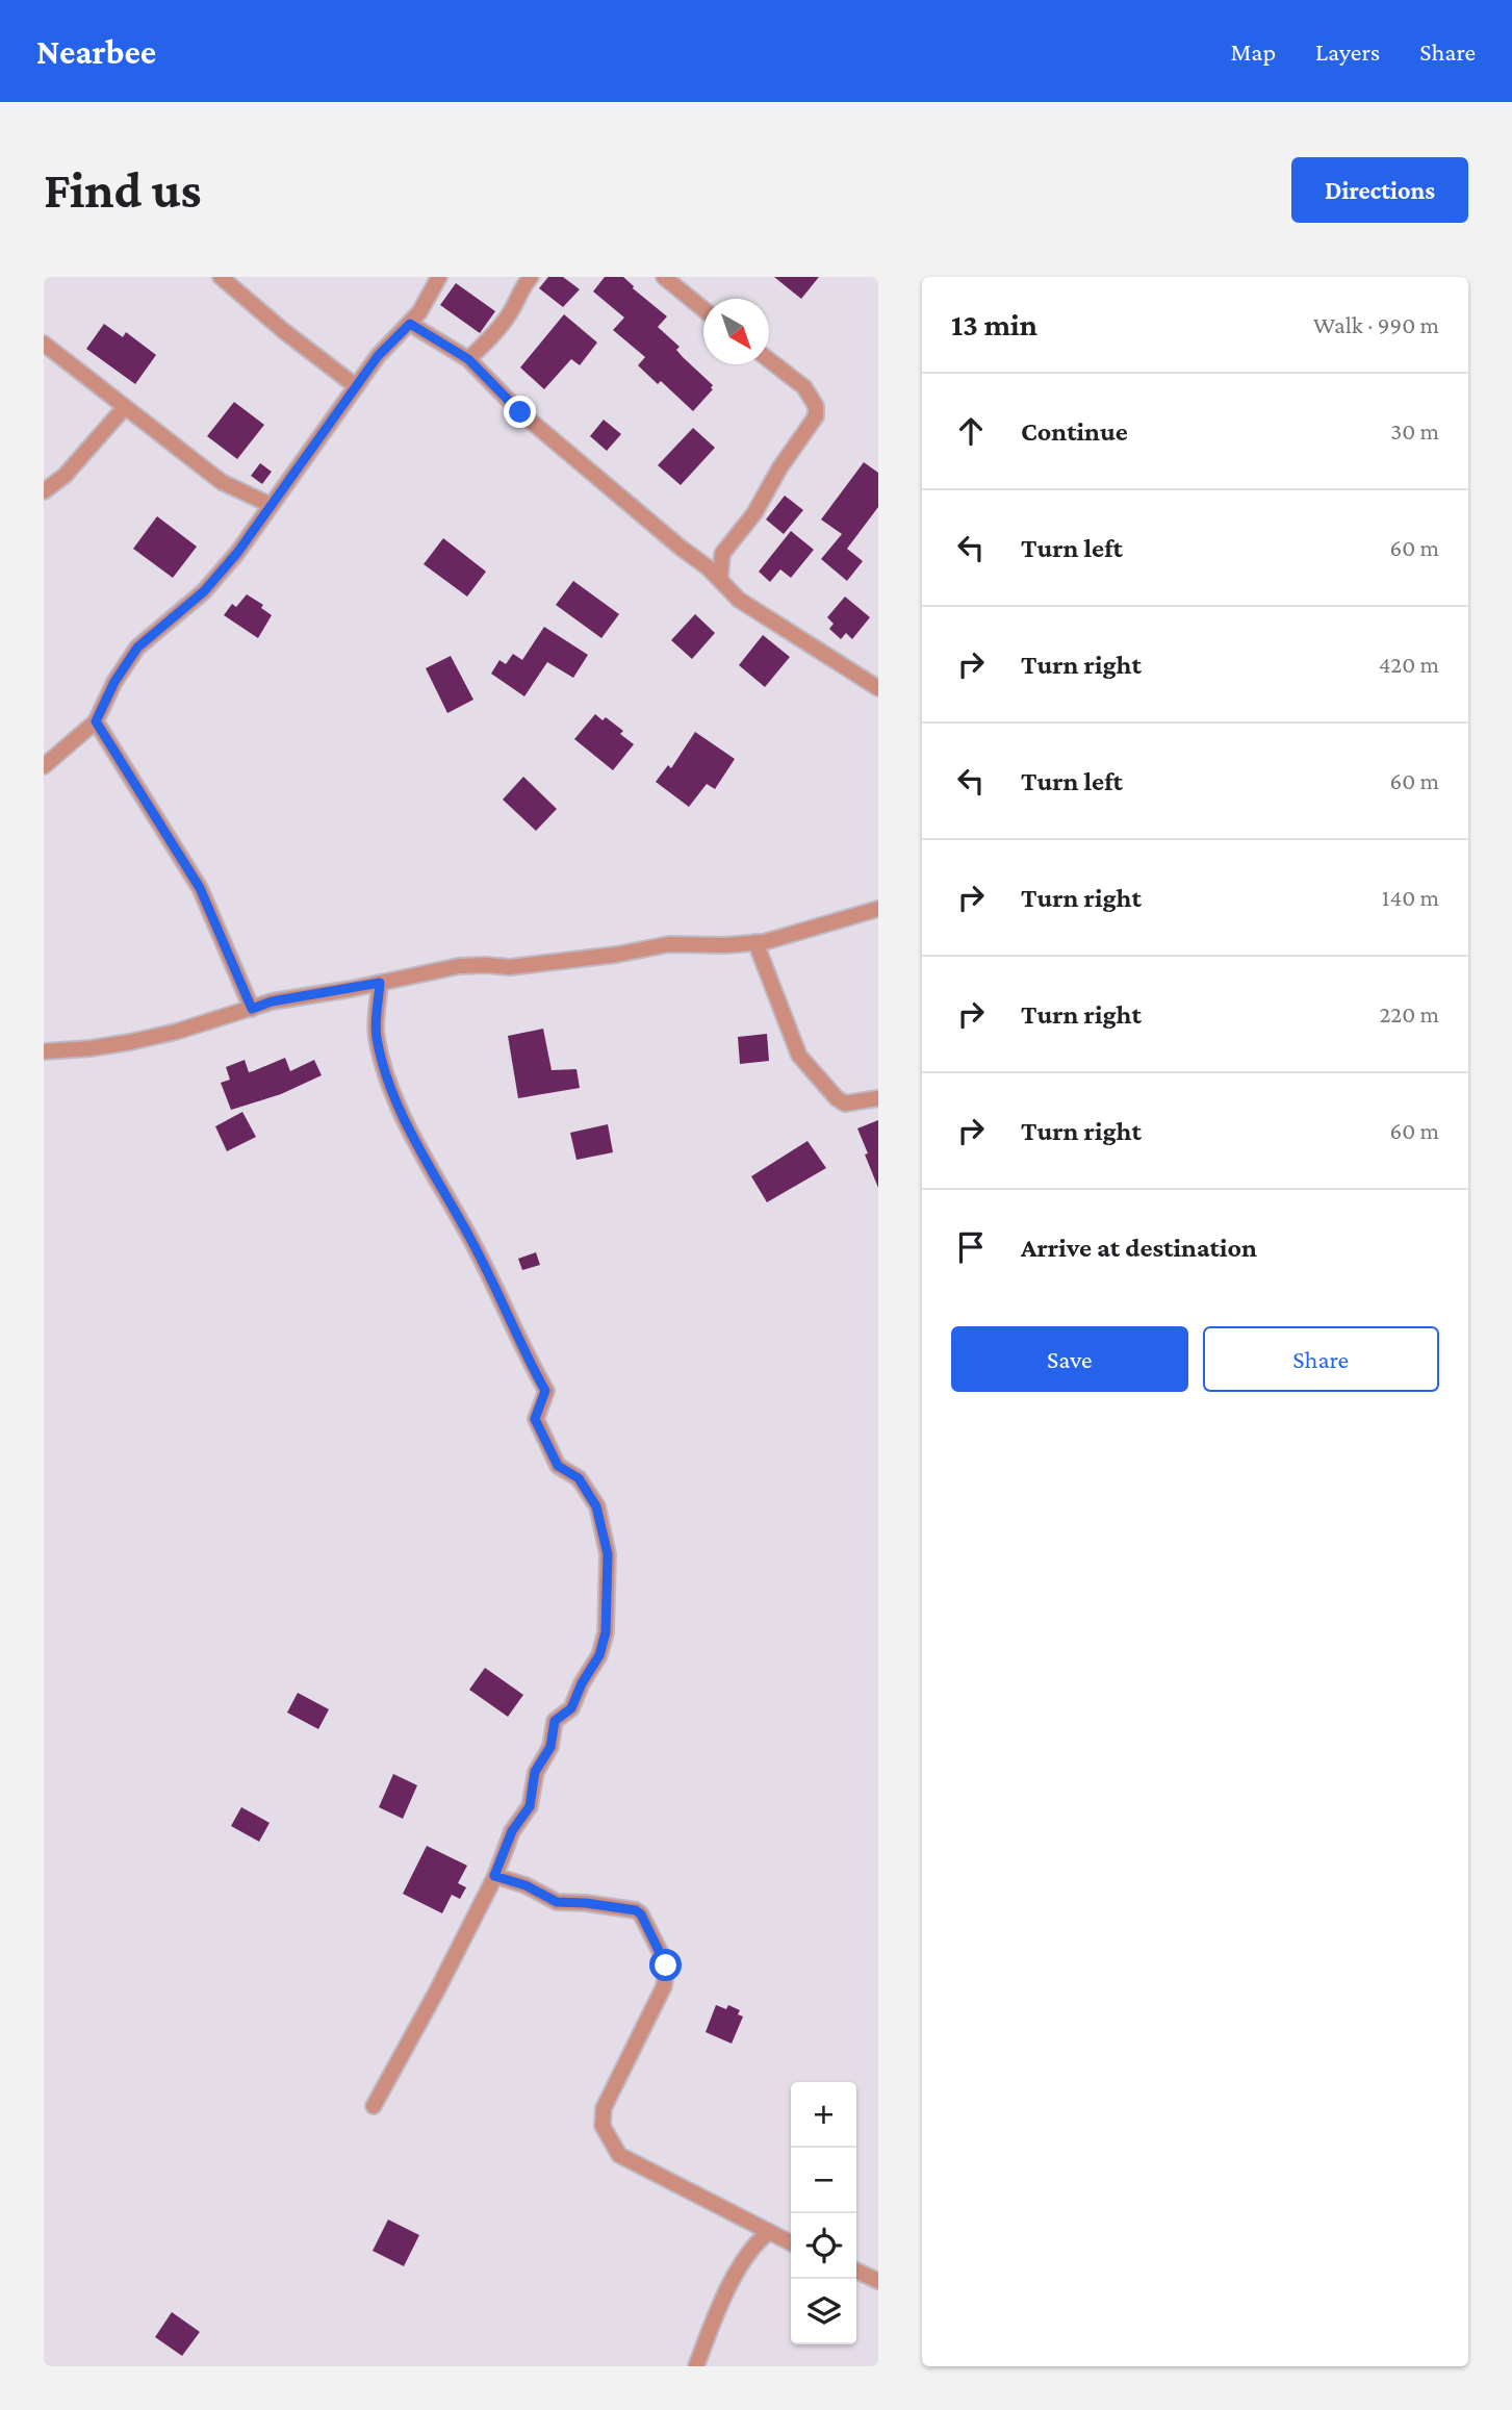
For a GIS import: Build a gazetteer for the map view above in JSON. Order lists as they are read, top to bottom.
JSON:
{
  "north": "bottom right",
  "page": {
    "header": "Nearbee",
    "nav": ["Map", "Layers", "Share"],
    "buttons": [
      "Directions",
      ["Save", "Share"]
    ],
    "title": "Find us",
    "heading": ["13 min", "Walk · 990 m"],
    "list": [
      ["Continue", "30 m"],
      ["Turn left", "60 m"],
      ["Turn right", "420 m"],
      ["Turn left", "60 m"],
      ["Turn right", "140 m"],
      ["Turn right", "220 m"],
      ["Turn right", "60 m"],
      "Arrive at destination"
    ],
    "map_buttons": ["+", "−"]
  }
}
